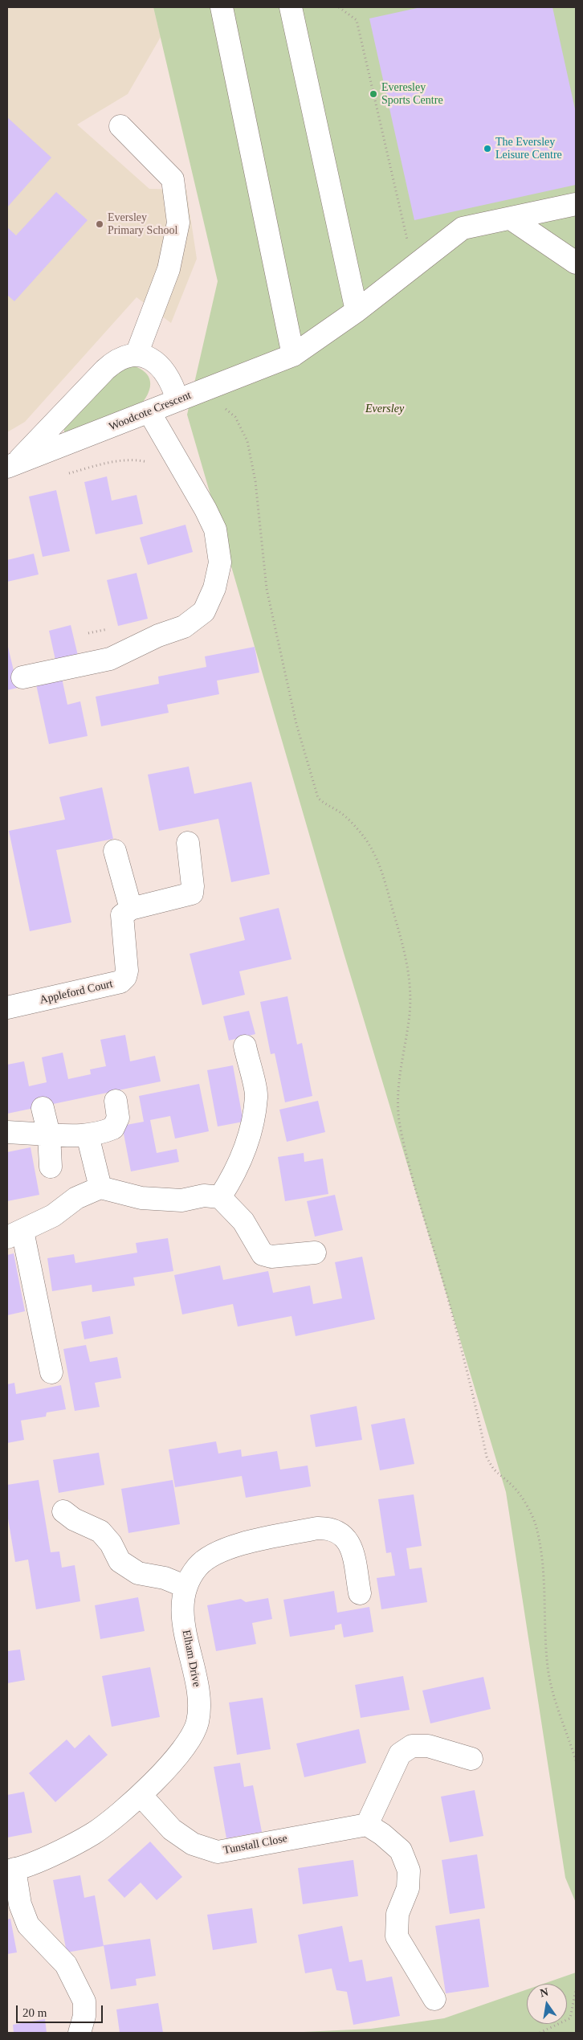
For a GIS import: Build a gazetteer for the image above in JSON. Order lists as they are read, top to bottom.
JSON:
{
  "streets": {
    "street": [
      "Woodcote Crescent",
      "Appleford Court",
      "Elham Drive",
      "Tunstall Close"
    ]
  },
  "crossings": [
    ["Elham Drive", "Tunstall Close"]
  ],
  "parks": ["Eversley"],
  "places": ["Everesley Sports Centre", "The Eversley Leisure Centre", "Eversley Primary School"],
  "scale_bar": "20 m",
  "north": "top"
}
